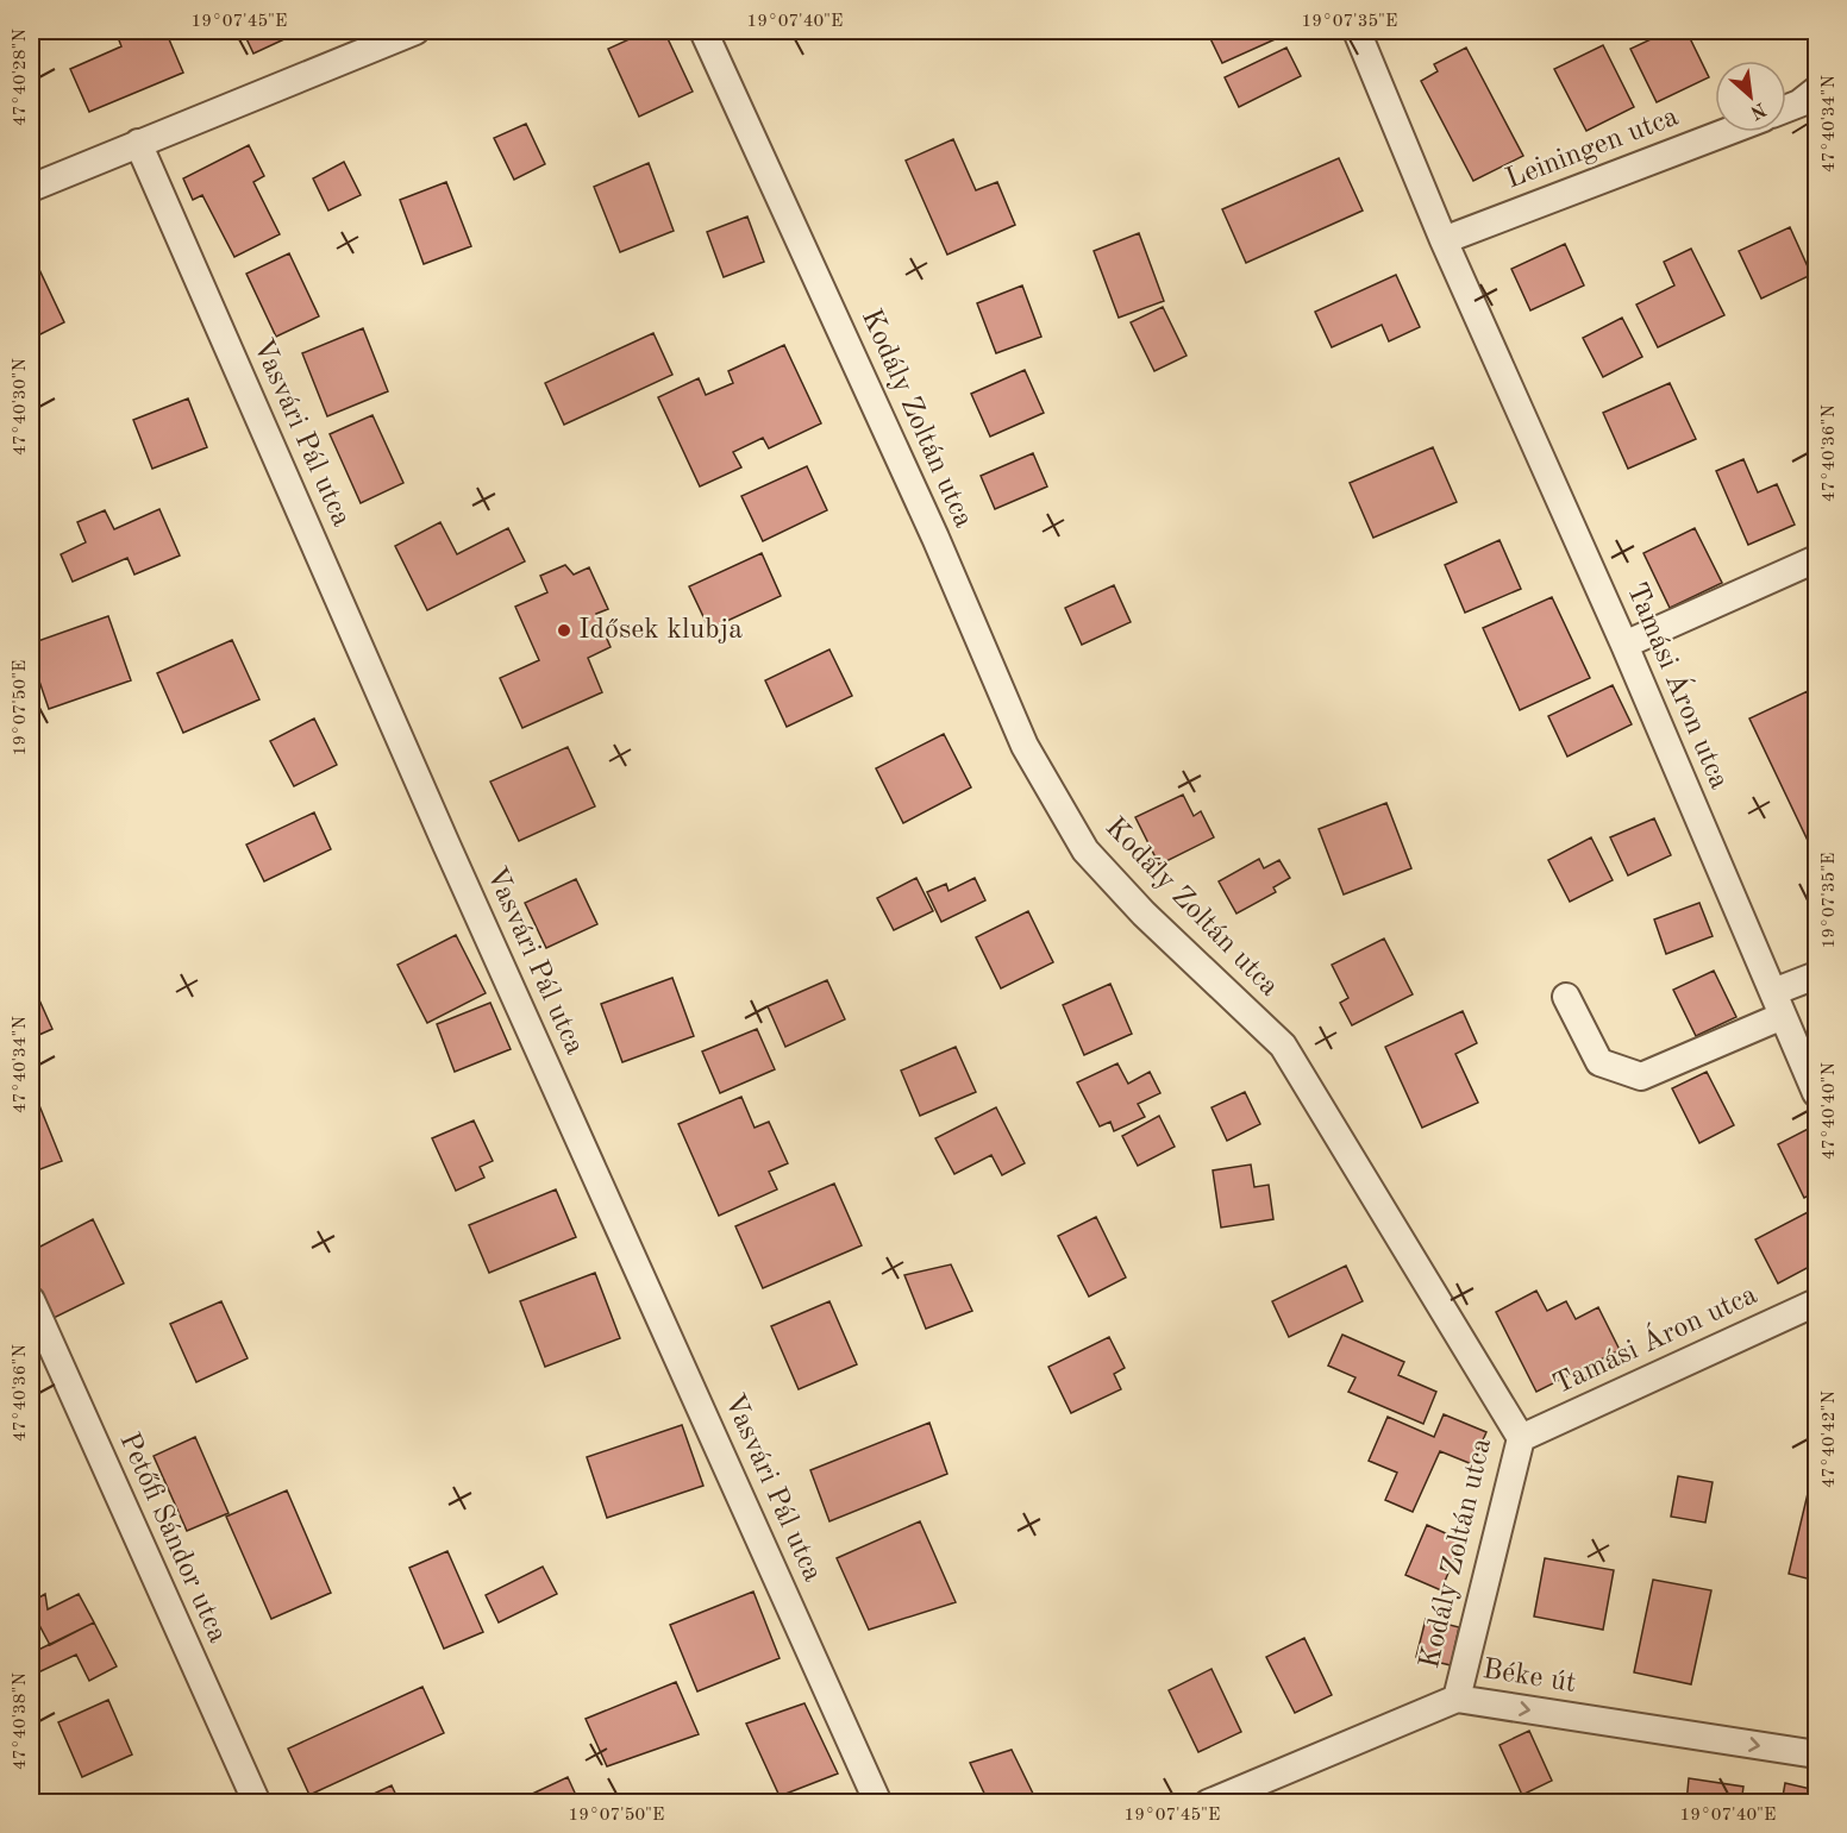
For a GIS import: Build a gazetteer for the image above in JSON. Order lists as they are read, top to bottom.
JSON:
{
  "streets": {
    "street": [
      "Leiningen utca",
      "Kodály Zoltán utca",
      "Vasvári Pál utca",
      "Tamási Áron utca",
      "Petőfi Sándor utca",
      "Béke út"
    ]
  },
  "crossings": [
    ["Leiningen utca", "Tamási Áron utca"],
    ["Kodály Zoltán utca", "Tamási Áron utca"],
    ["Kodály Zoltán utca", "Béke út"]
  ],
  "one_way": ["Béke út"],
  "places": ["Idősek klubja"],
  "north": "bottom right",
  "coordinates": [
    "19°07'45\"E",
    "19°07'40\"E",
    "19°07'35\"E",
    "47°40'28\"N",
    "47°40'34\"N",
    "47°40'30\"N",
    "47°40'36\"N",
    "19°07'50\"E",
    "47°40'40\"N",
    "47°40'42\"N",
    "47°40'38\"N"
  ]
}
